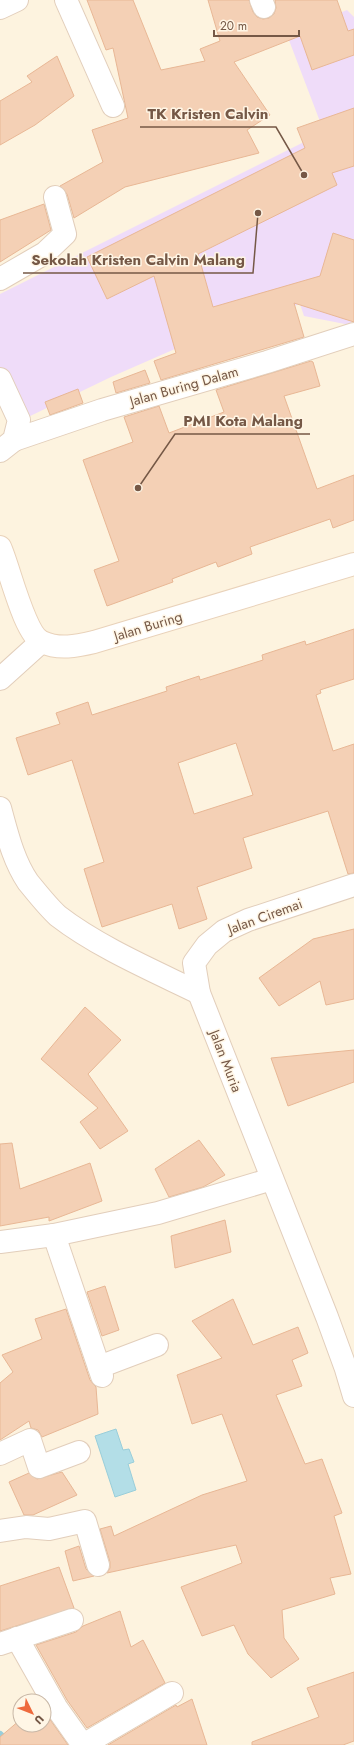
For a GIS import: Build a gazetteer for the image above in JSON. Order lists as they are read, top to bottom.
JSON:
{
  "streets": {
    "street": [
      "Jalan Buring Dalam",
      "Jalan Buring",
      "Jalan Ciremai",
      "Jalan Muria"
    ]
  },
  "crossings": [
    ["Jalan Ciremai", "Jalan Muria"]
  ],
  "places": ["TK Kristen Calvin", "Sekolah Kristen Calvin Malang", "PMI Kota Malang"],
  "scale_bar": "20 m",
  "north": "bottom right"
}
